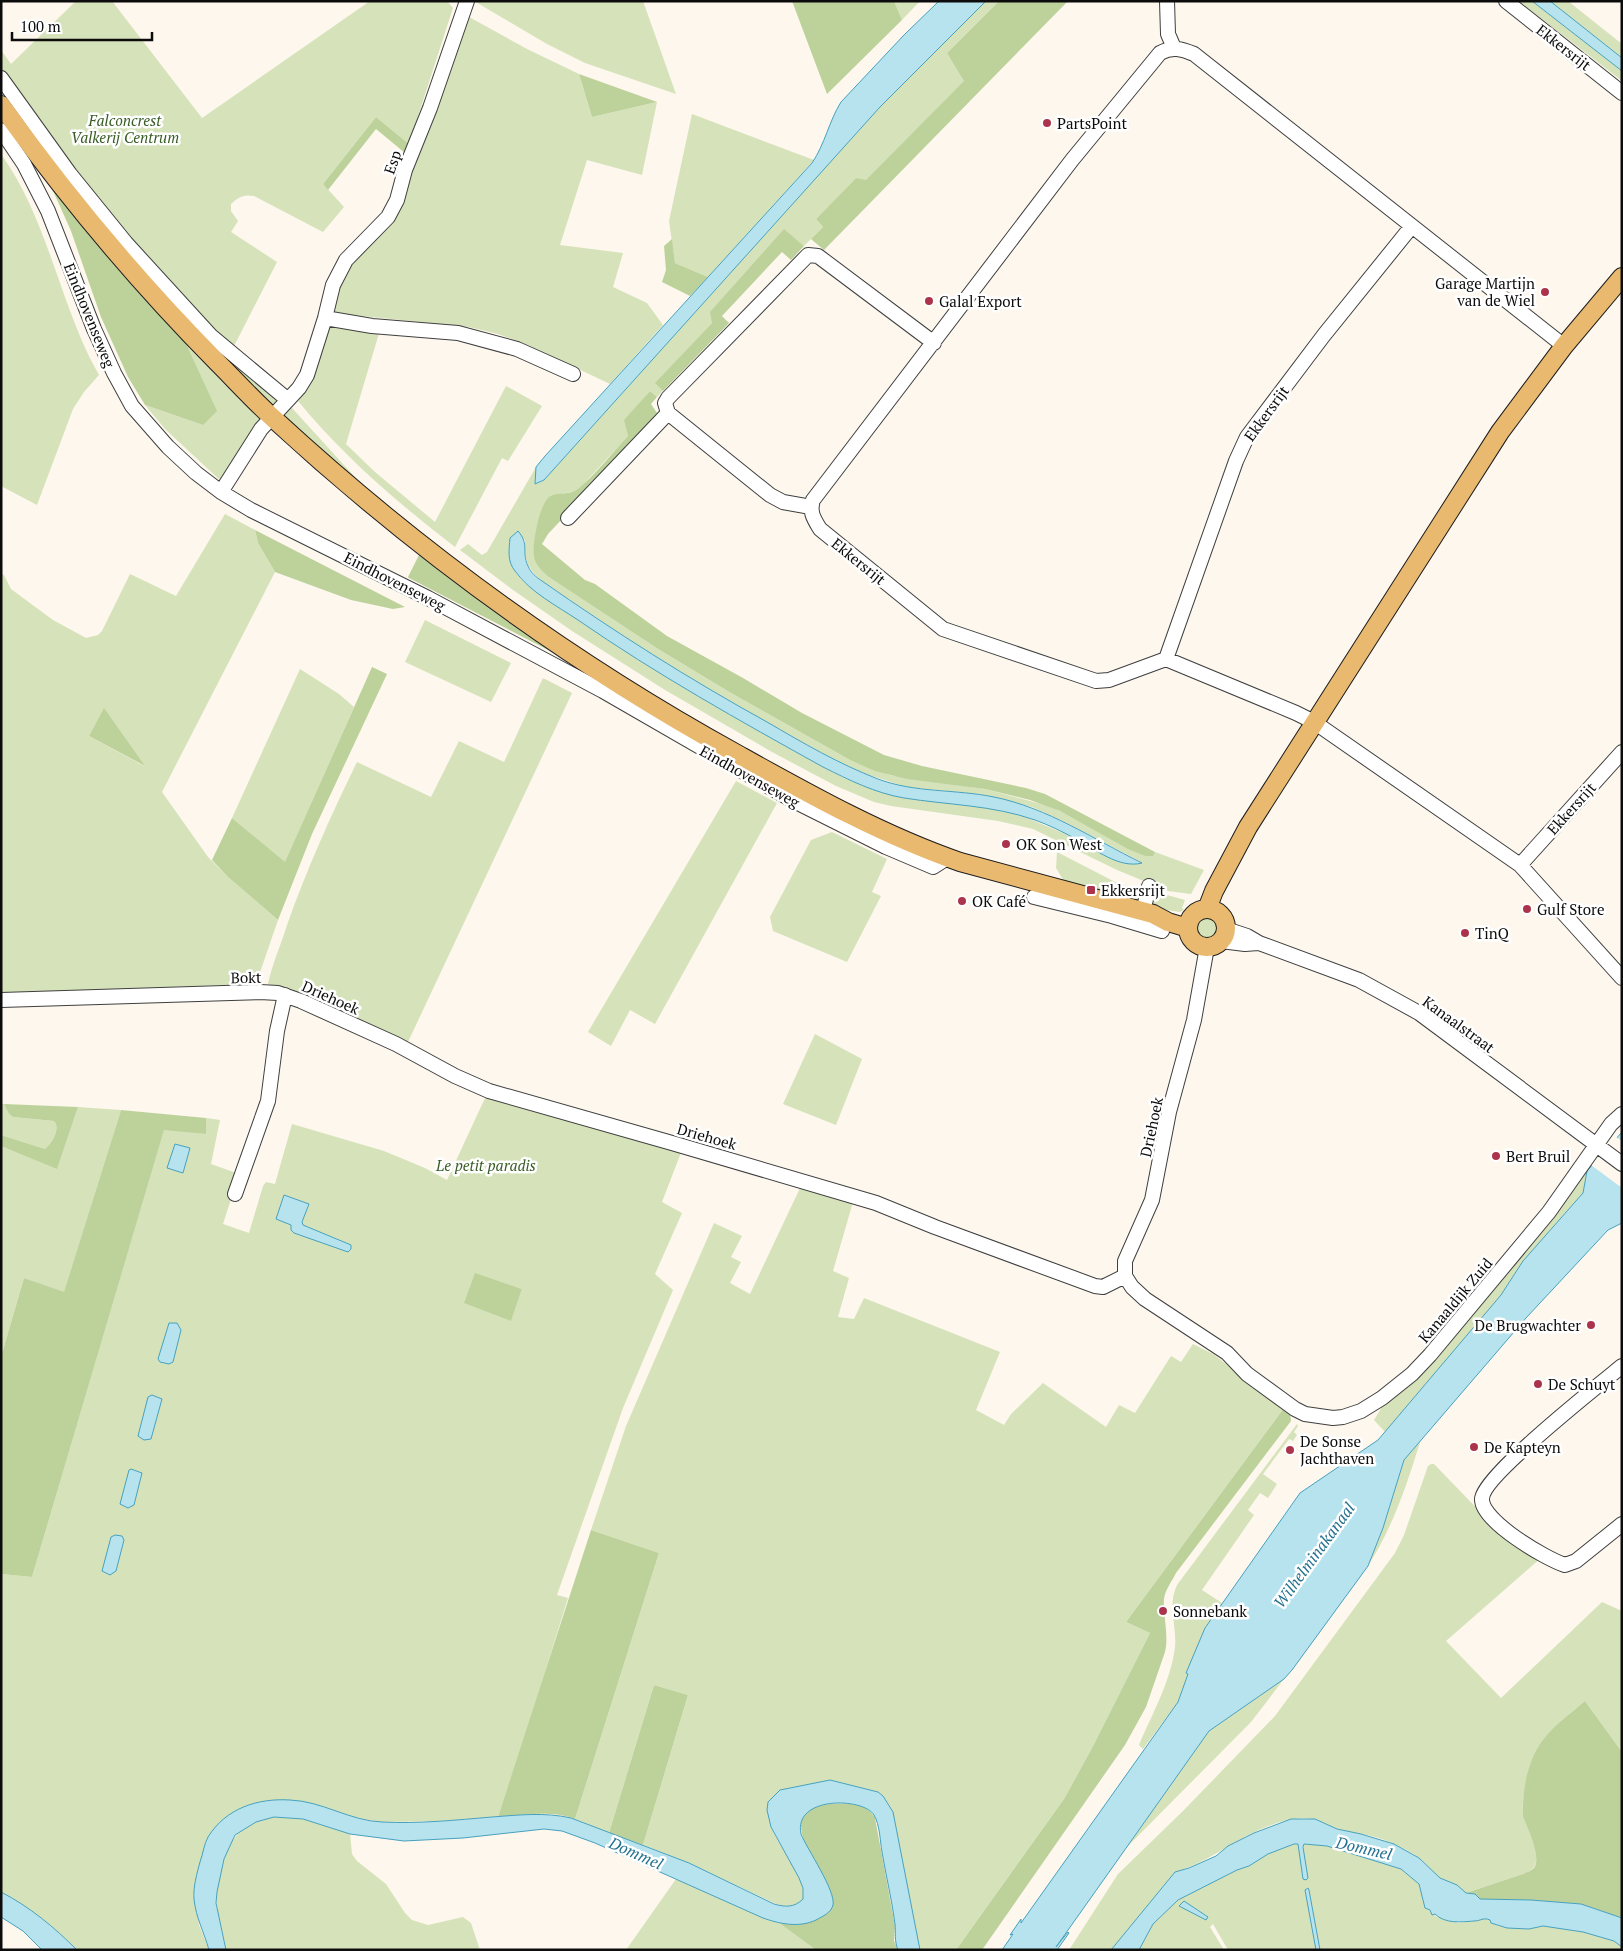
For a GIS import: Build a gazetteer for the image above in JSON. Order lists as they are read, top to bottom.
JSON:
{
  "streets": {
    "main road": ["Eindhovenseweg"],
    "street": [
      "Ekkersrijt",
      "Esp",
      "Bokt",
      "Driehoek",
      "Kanaalstraat",
      "Kanaaldijk Zuid"
    ]
  },
  "crossings": [
    ["Esp", "Eindhovenseweg"],
    ["Bokt", "Driehoek"],
    ["Driehoek", "Kanaalstraat"],
    ["Driehoek", "Kanaaldijk Zuid"],
    ["Kanaalstraat", "Kanaaldijk Zuid"]
  ],
  "water": ["Wilhelminakanaal", "Dommel"],
  "parks": ["Falconcrest Valkerij Centrum", "Le petit paradis"],
  "places": {
    "other": [
      "PartsPoint",
      "Garage Martijn van de Wiel",
      "Galal Export",
      "OK Son West",
      "OK Café",
      "Gulf Store",
      "TinQ",
      "Bert Bruil",
      "De Brugwachter",
      "De Schuyt",
      "De Kapteyn",
      "De Sonse Jachthaven",
      "Sonnebank"
    ],
    "transit": ["Ekkersrijt"]
  },
  "scale_bar": "100 m"
}
